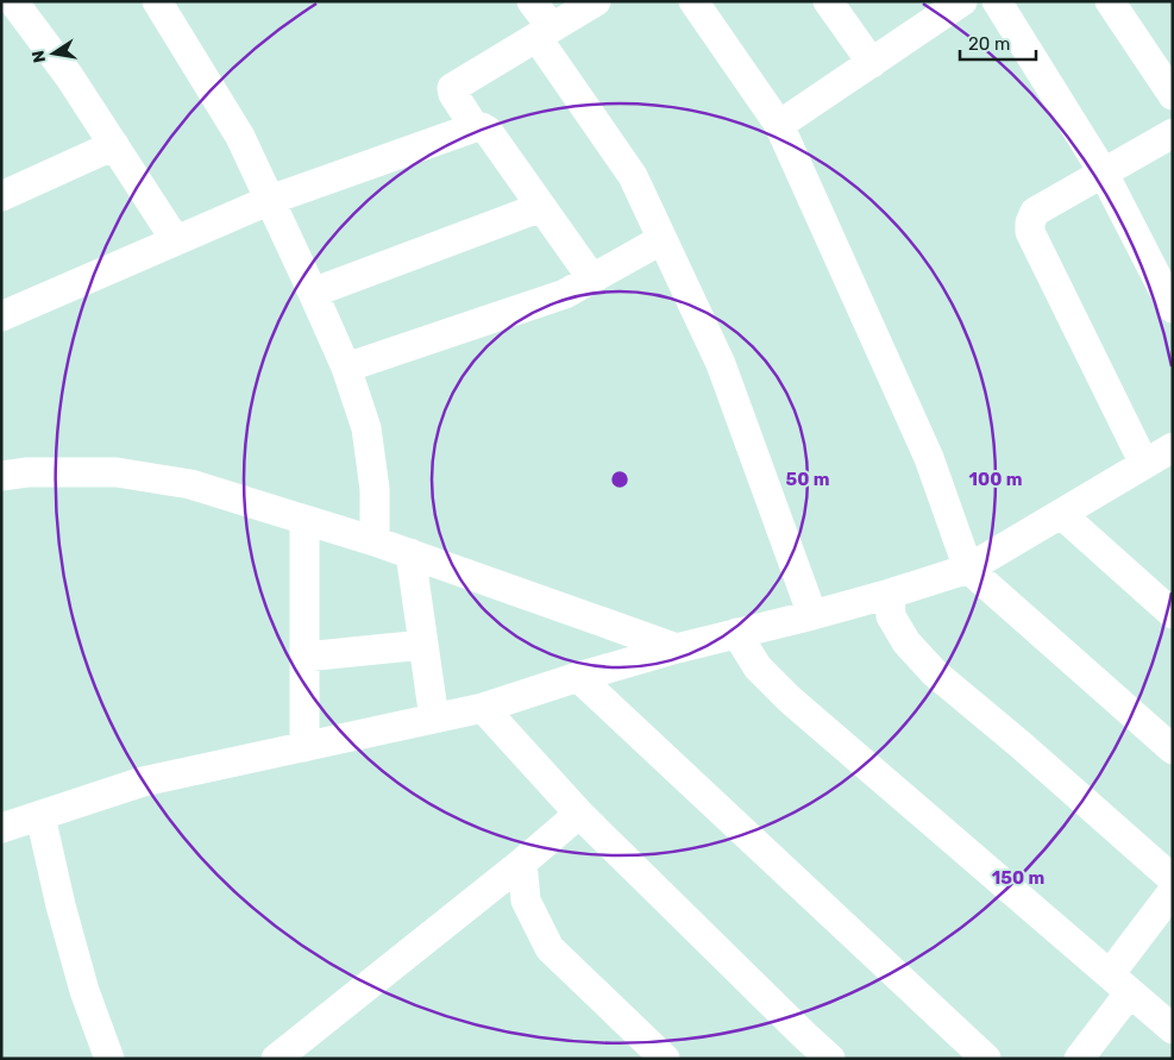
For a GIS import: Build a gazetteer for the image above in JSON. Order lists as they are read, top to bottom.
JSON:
{
  "scale_bar": "20 m",
  "north": "left",
  "rings": ["50 m", "100 m", "150 m"]
}
